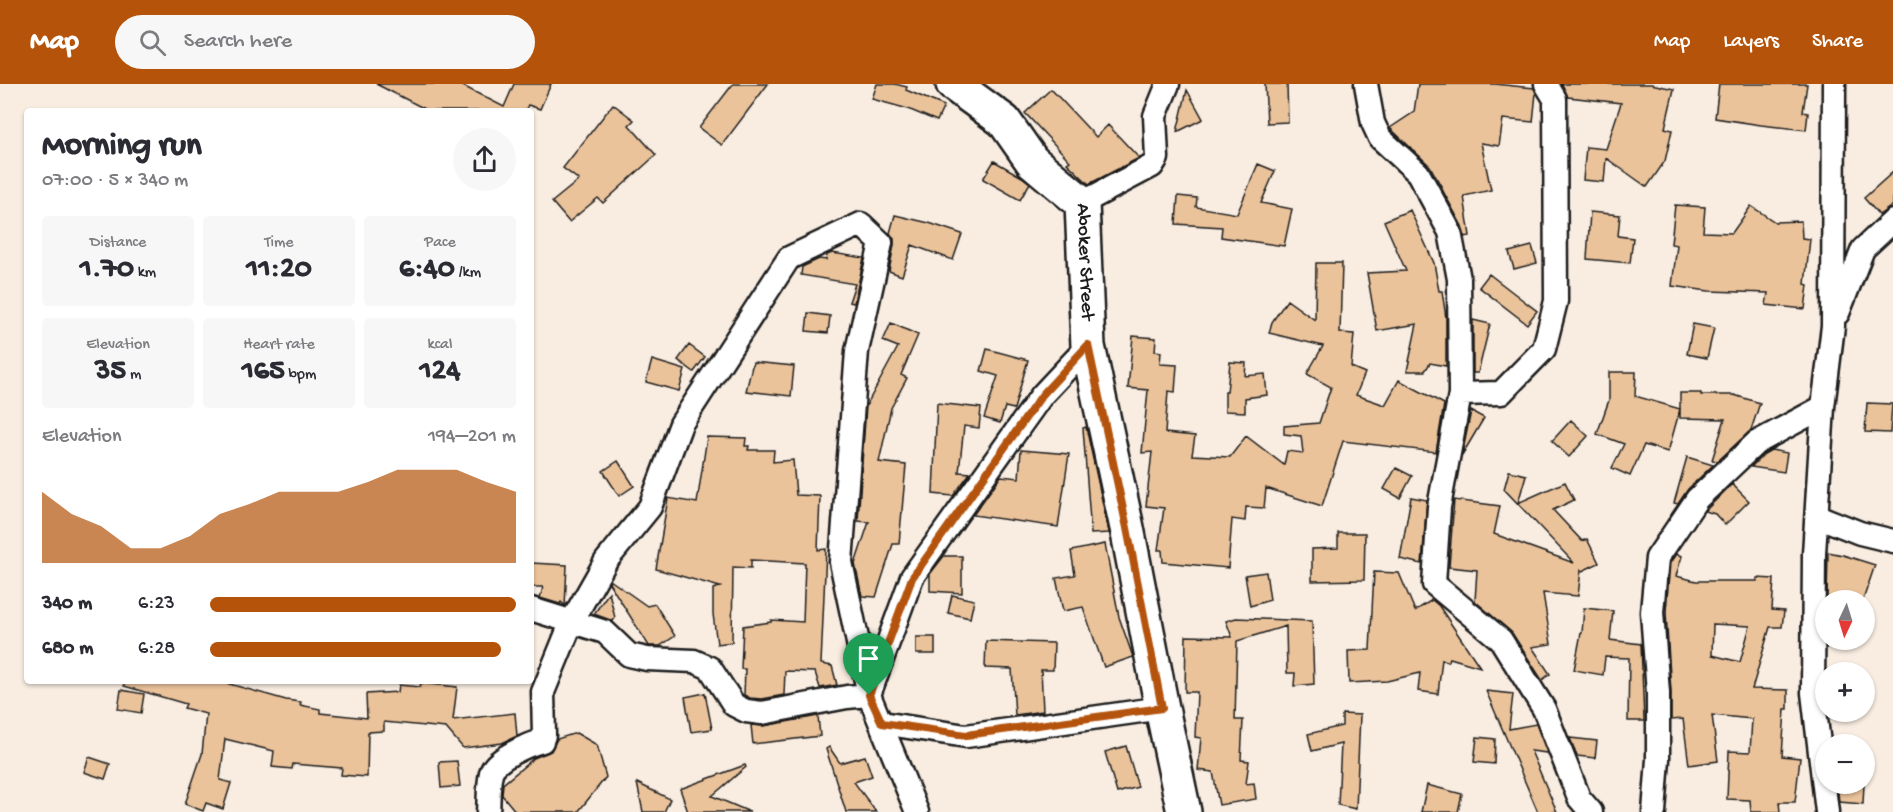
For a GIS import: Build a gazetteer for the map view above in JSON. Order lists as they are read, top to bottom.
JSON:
{
  "streets": {
    "main road": ["Aboker Street"]
  },
  "north": "bottom",
  "page": {
    "header": "Map",
    "search": "Search here",
    "nav": ["Map", "Layers", "Share"],
    "heading": ["Morning run", "07:00 · 5 × 340 m"],
    "stats": [
      ["Distance", "1.70 km"],
      ["Time", "11:20"],
      ["Pace", "6:40 /km"],
      ["Elevation", "35 m"],
      ["Heart rate", "165 bpm"],
      ["kcal", "124"]
    ],
    "chart": ["Elevation", "194–201 m"],
    "list": [
      {
        "name": "340 m",
        "note": "6:23"
      },
      {
        "name": "680 m",
        "note": "6:28"
      }
    ],
    "map_buttons": ["+", "−"]
  }
}
